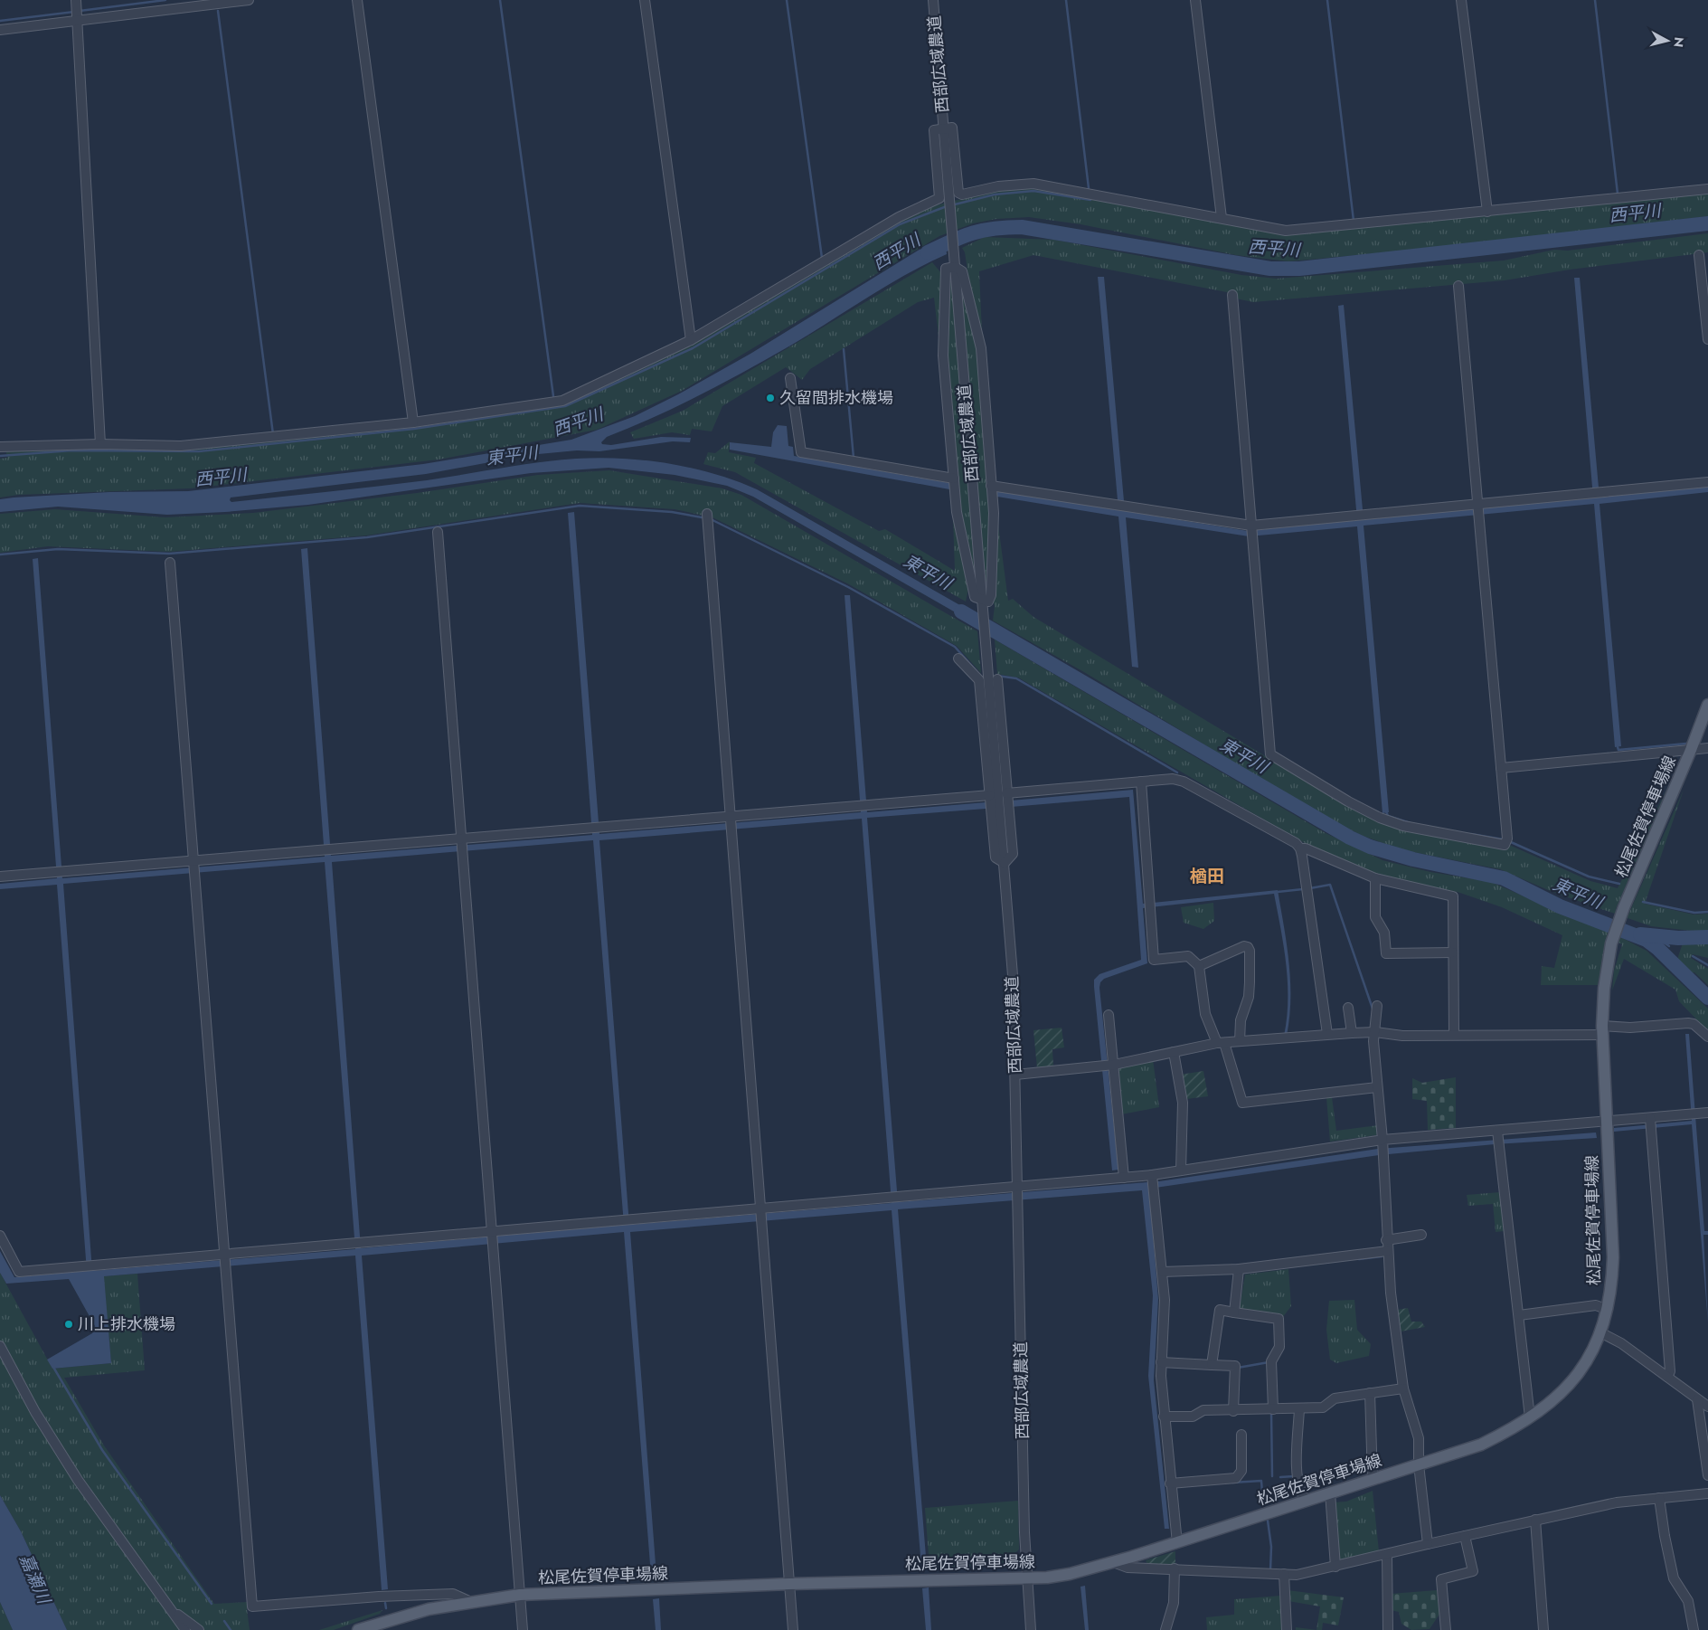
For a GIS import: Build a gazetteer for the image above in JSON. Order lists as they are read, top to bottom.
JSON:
{
  "streets": {
    "main road": ["松尾佐賀停車場線"],
    "street": ["西部広域農道"]
  },
  "crossings": [
    ["西部広域農道", "松尾佐賀停車場線"]
  ],
  "districts": ["楢田"],
  "water": ["西平川", "東平川", "嘉瀬川"],
  "places": ["久留間排水機場", "川上排水機場"],
  "north": "right"
}
